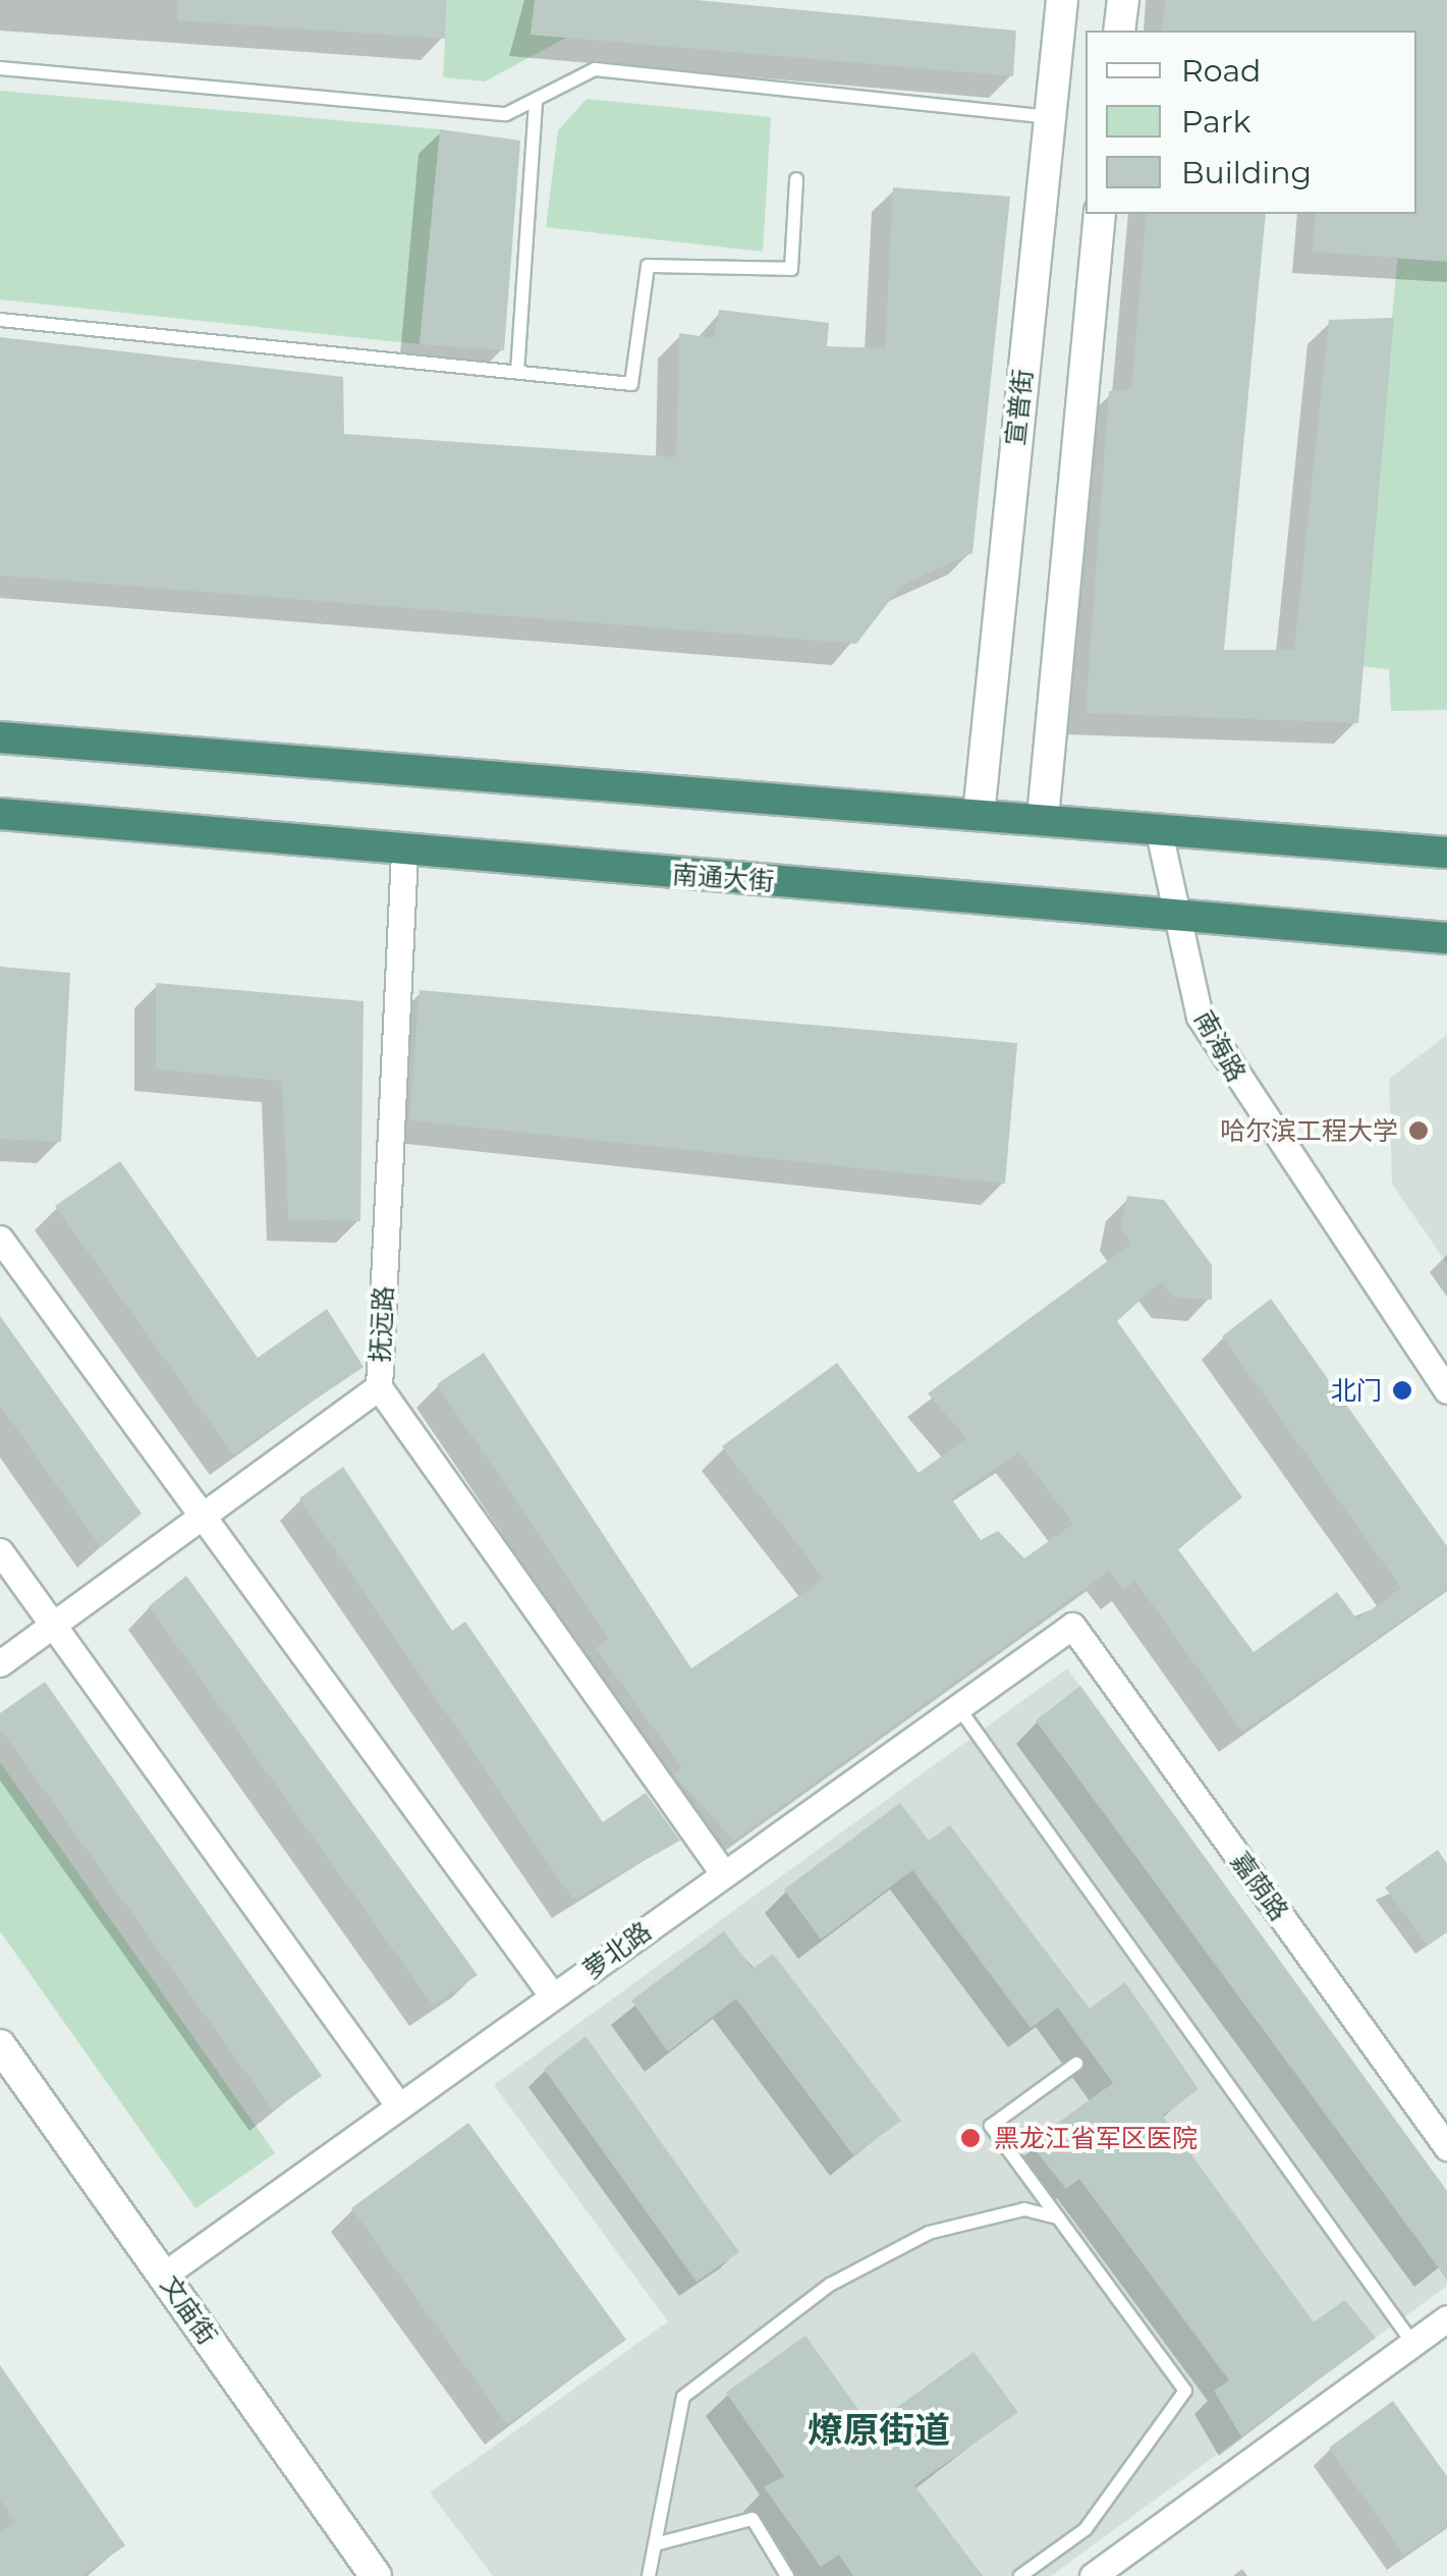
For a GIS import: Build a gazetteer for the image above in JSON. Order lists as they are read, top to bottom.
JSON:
{
  "streets": {
    "highway": ["南通大街"],
    "street": [
      "宣普街",
      "南海路",
      "抚远路",
      "嘉荫路",
      "萝北路",
      "文庙街"
    ]
  },
  "crossings": [
    ["南通大街", "南海路"],
    ["南通大街", "抚远路"],
    ["嘉荫路", "萝北路"],
    ["萝北路", "文庙街"]
  ],
  "districts": ["燎原街道"],
  "places": ["哈尔滨工程大学", "北门", "黑龙江省军区医院"],
  "legend": ["Road", "Park", "Building"]
}
